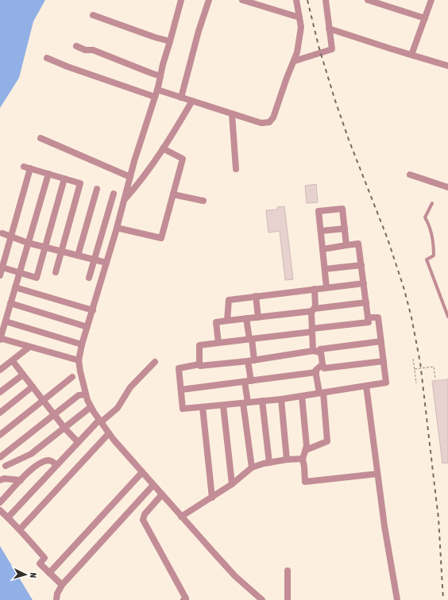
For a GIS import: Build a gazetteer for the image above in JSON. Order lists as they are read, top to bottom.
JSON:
{
  "north": "right"
}
